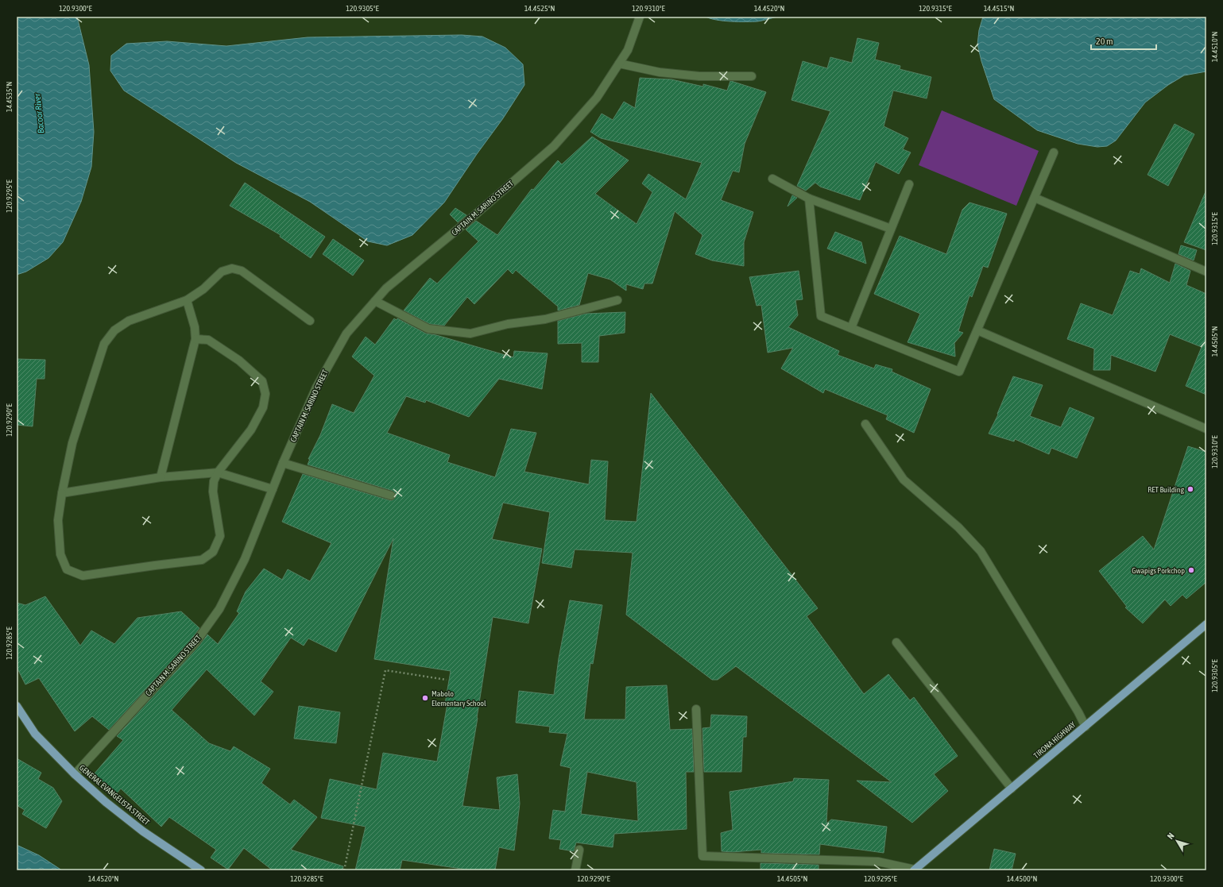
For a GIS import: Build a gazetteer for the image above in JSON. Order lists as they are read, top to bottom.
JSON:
{
  "streets": {
    "main road": ["TIRONA HIGHWAY", "GENERAL EVANGELISTA STREET"],
    "street": ["CAPTAIN M. SARINO STREET"]
  },
  "crossings": [
    ["CAPTAIN M. SARINO STREET", "GENERAL EVANGELISTA STREET"]
  ],
  "water": ["Bacoor River"],
  "places": ["RET Building", "Gwapigs Porkchop", "Mabolo Elementary School"],
  "scale_bar": "20 m",
  "north": "top left",
  "coordinates": [
    "120.9300°E",
    "120.9305°E",
    "14.4525°N",
    "120.9310°E",
    "14.4520°N",
    "120.9315°E",
    "14.4515°N",
    "14.4510°N",
    "14.4535°N",
    "120.9295°E",
    "14.4505°N",
    "120.9290°E",
    "120.9285°E",
    "14.4500°N"
  ]
}
